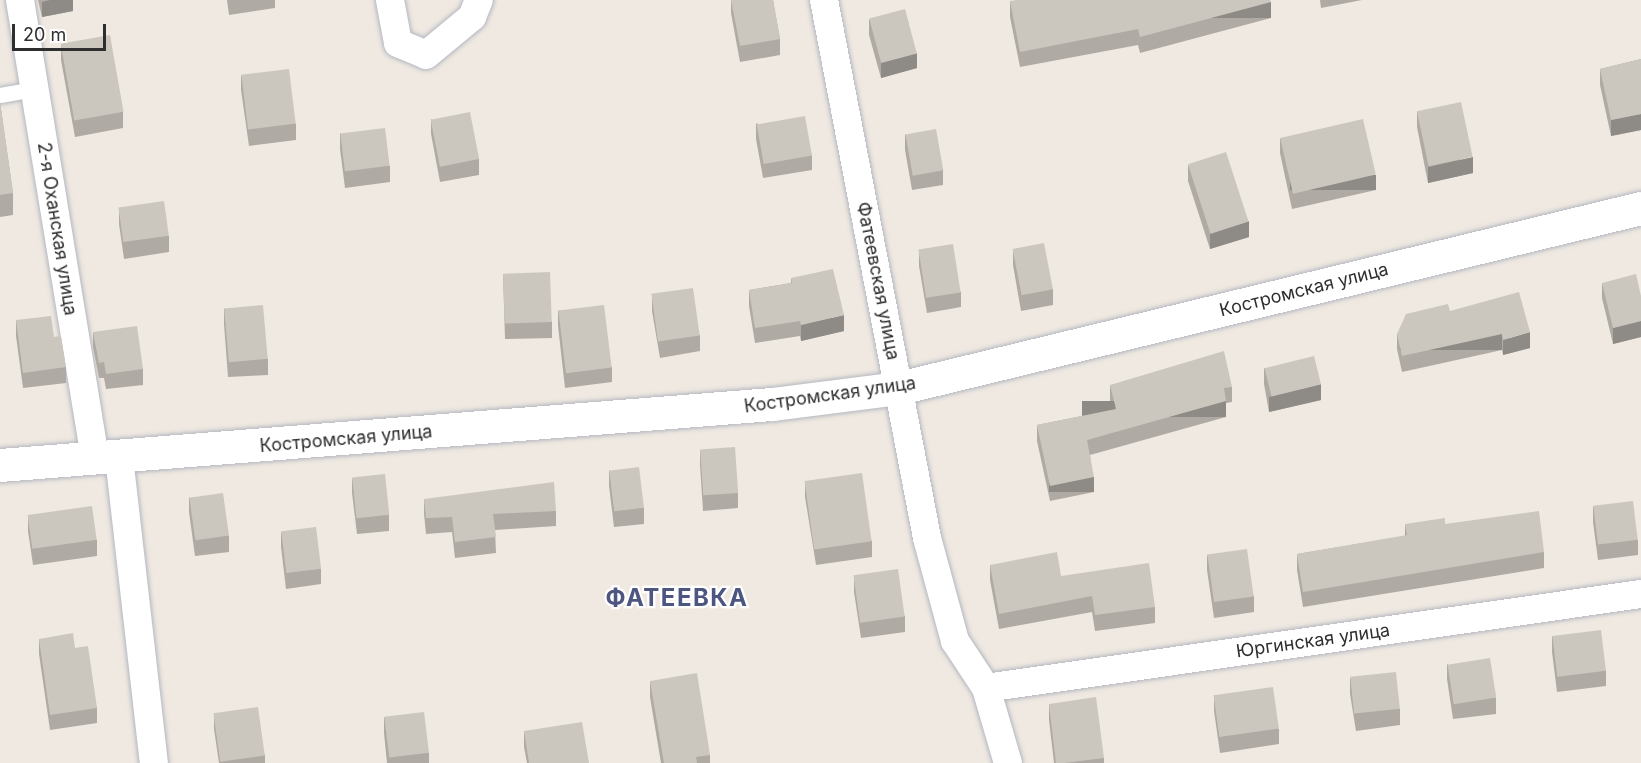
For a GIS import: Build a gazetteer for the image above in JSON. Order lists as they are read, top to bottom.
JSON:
{
  "streets": {
    "street": [
      "2-я Оханская улица",
      "Фатеевская улица",
      "Костромская улица",
      "Юргинская улица"
    ]
  },
  "crossings": [
    ["2-я Оханская улица", "Костромская улица"],
    ["Фатеевская улица", "Костромская улица"],
    ["Фатеевская улица", "Юргинская улица"]
  ],
  "districts": ["ФАТЕЕВКА"],
  "scale_bar": "20 m"
}
